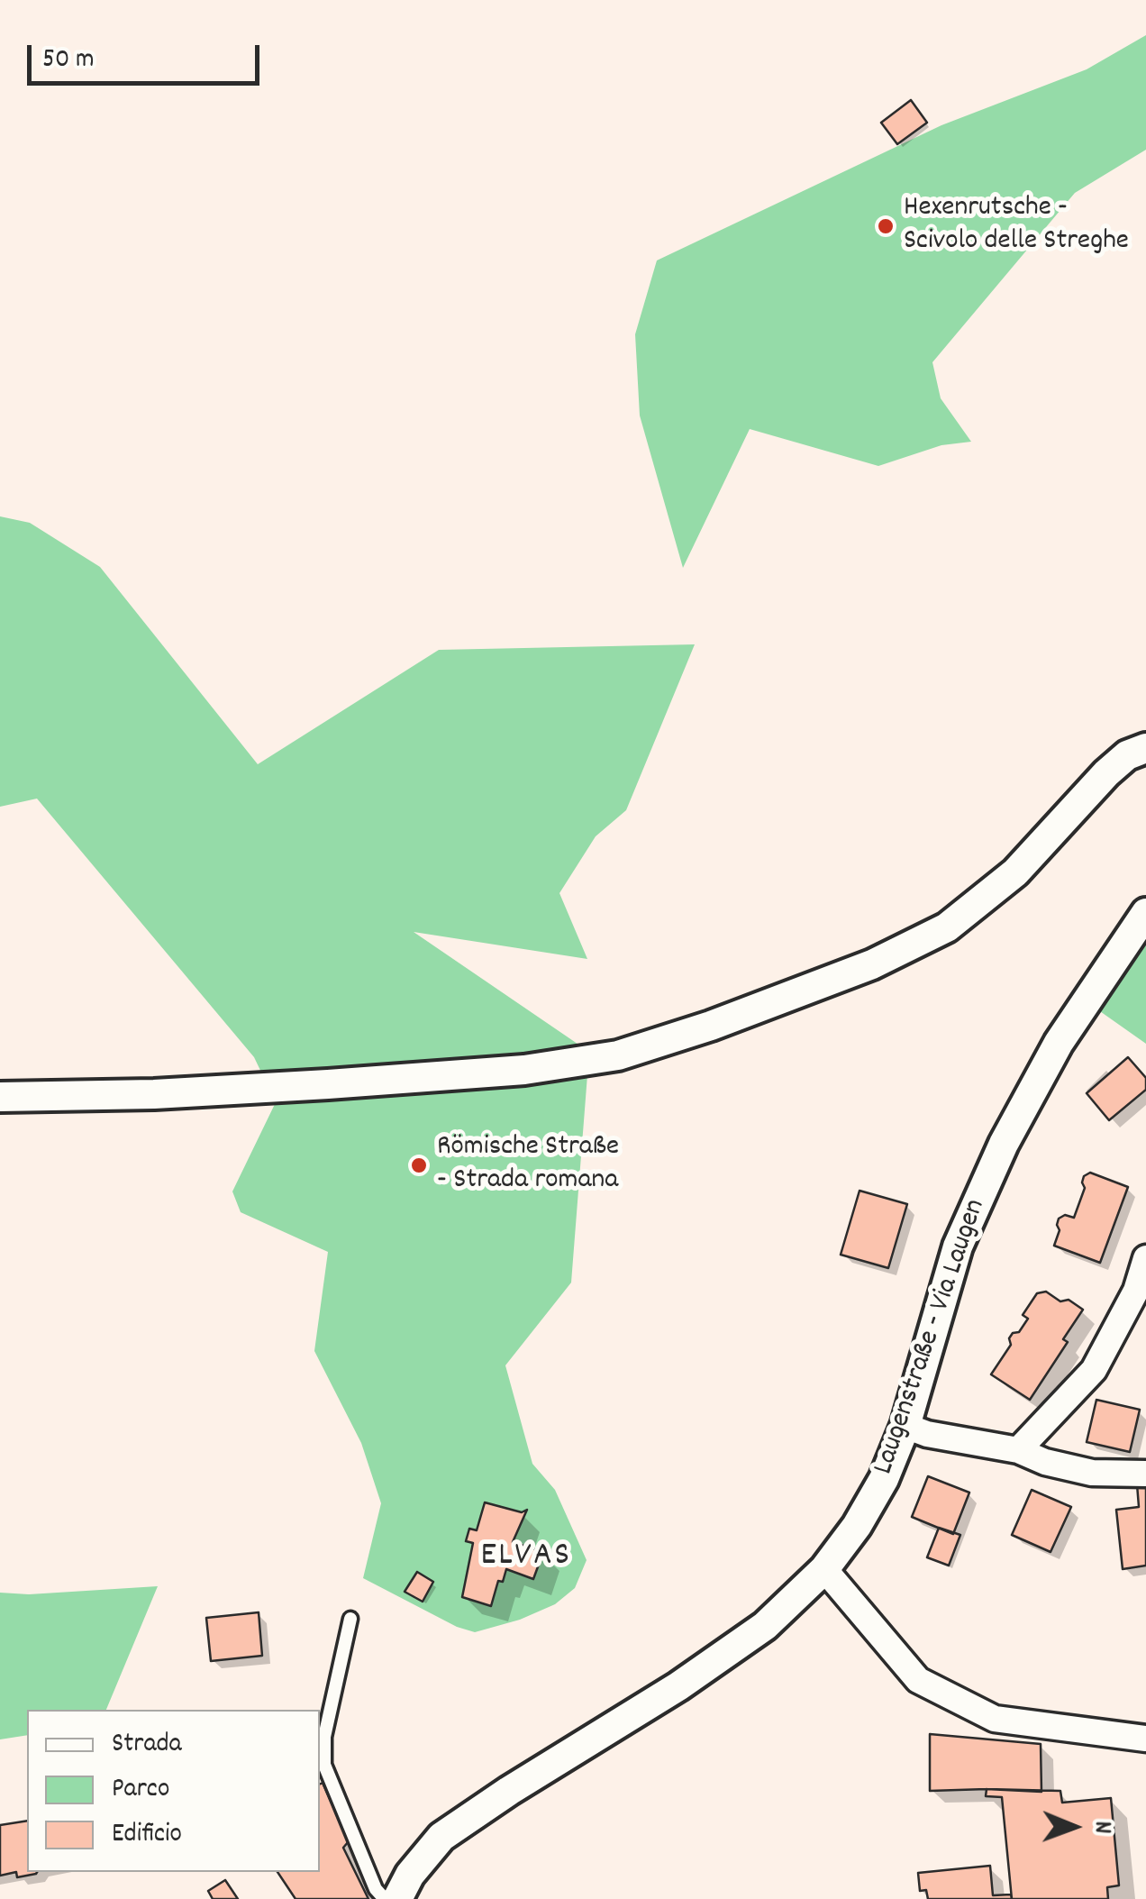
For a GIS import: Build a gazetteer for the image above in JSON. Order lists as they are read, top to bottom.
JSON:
{
  "streets": {
    "street": ["Laugenstraße - Via Laugen"]
  },
  "districts": ["ELVAS"],
  "places": ["Hexenrutsche - Scivolo delle Streghe", "Römische Straße - Strada romana"],
  "legend": ["Strada", "Parco", "Edificio"],
  "scale_bar": "50 m",
  "north": "right"
}
